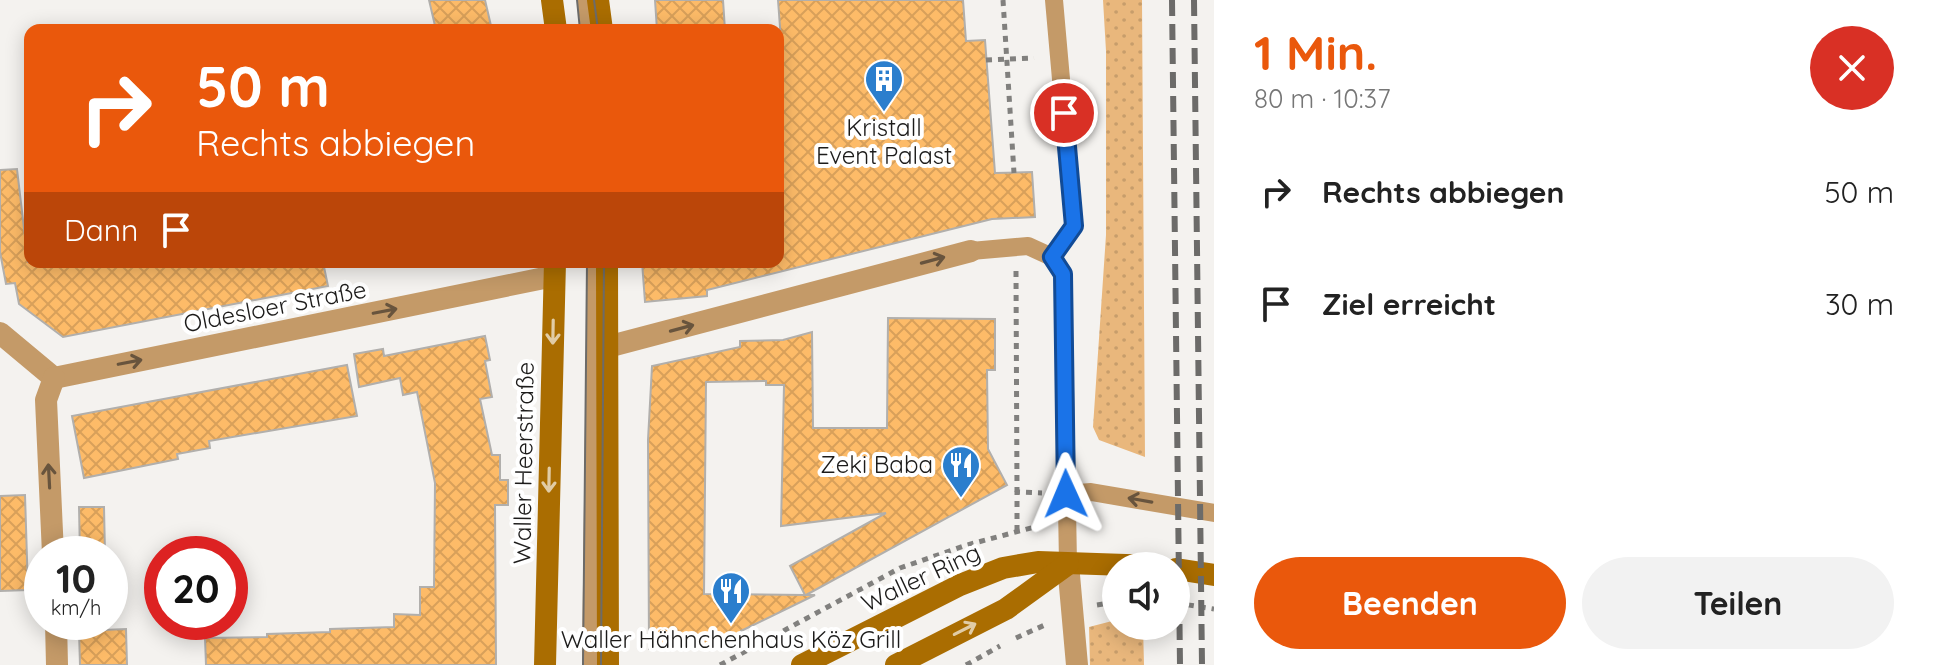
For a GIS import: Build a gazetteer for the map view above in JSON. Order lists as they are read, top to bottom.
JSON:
{
  "streets": {
    "main road": ["Waller Heerstraße", "Waller Ring"],
    "street": ["Oldesloer Straße"]
  },
  "crossings": [
    ["Oldesloer Straße", "Waller Heerstraße"]
  ],
  "one_way": ["Oldesloer Straße"],
  "places": {
    "building": ["Kristall Event Palast"],
    "restaurant": ["Zeki Baba", "Waller Hähnchenhaus Köz Grill"]
  },
  "page": {
    "heading": ["1 Min.", "80 m · 10:37"],
    "turn": ["50 m", "Rechts abbiegen"],
    "list": [
      {
        "name": "Rechts abbiegen",
        "value": "50 m"
      },
      {
        "name": "Ziel erreicht",
        "value": "30 m"
      }
    ],
    "then": "Dann",
    "speed": "10 km/h",
    "limit": "20",
    "buttons": ["Beenden", "Teilen"]
  }
}
